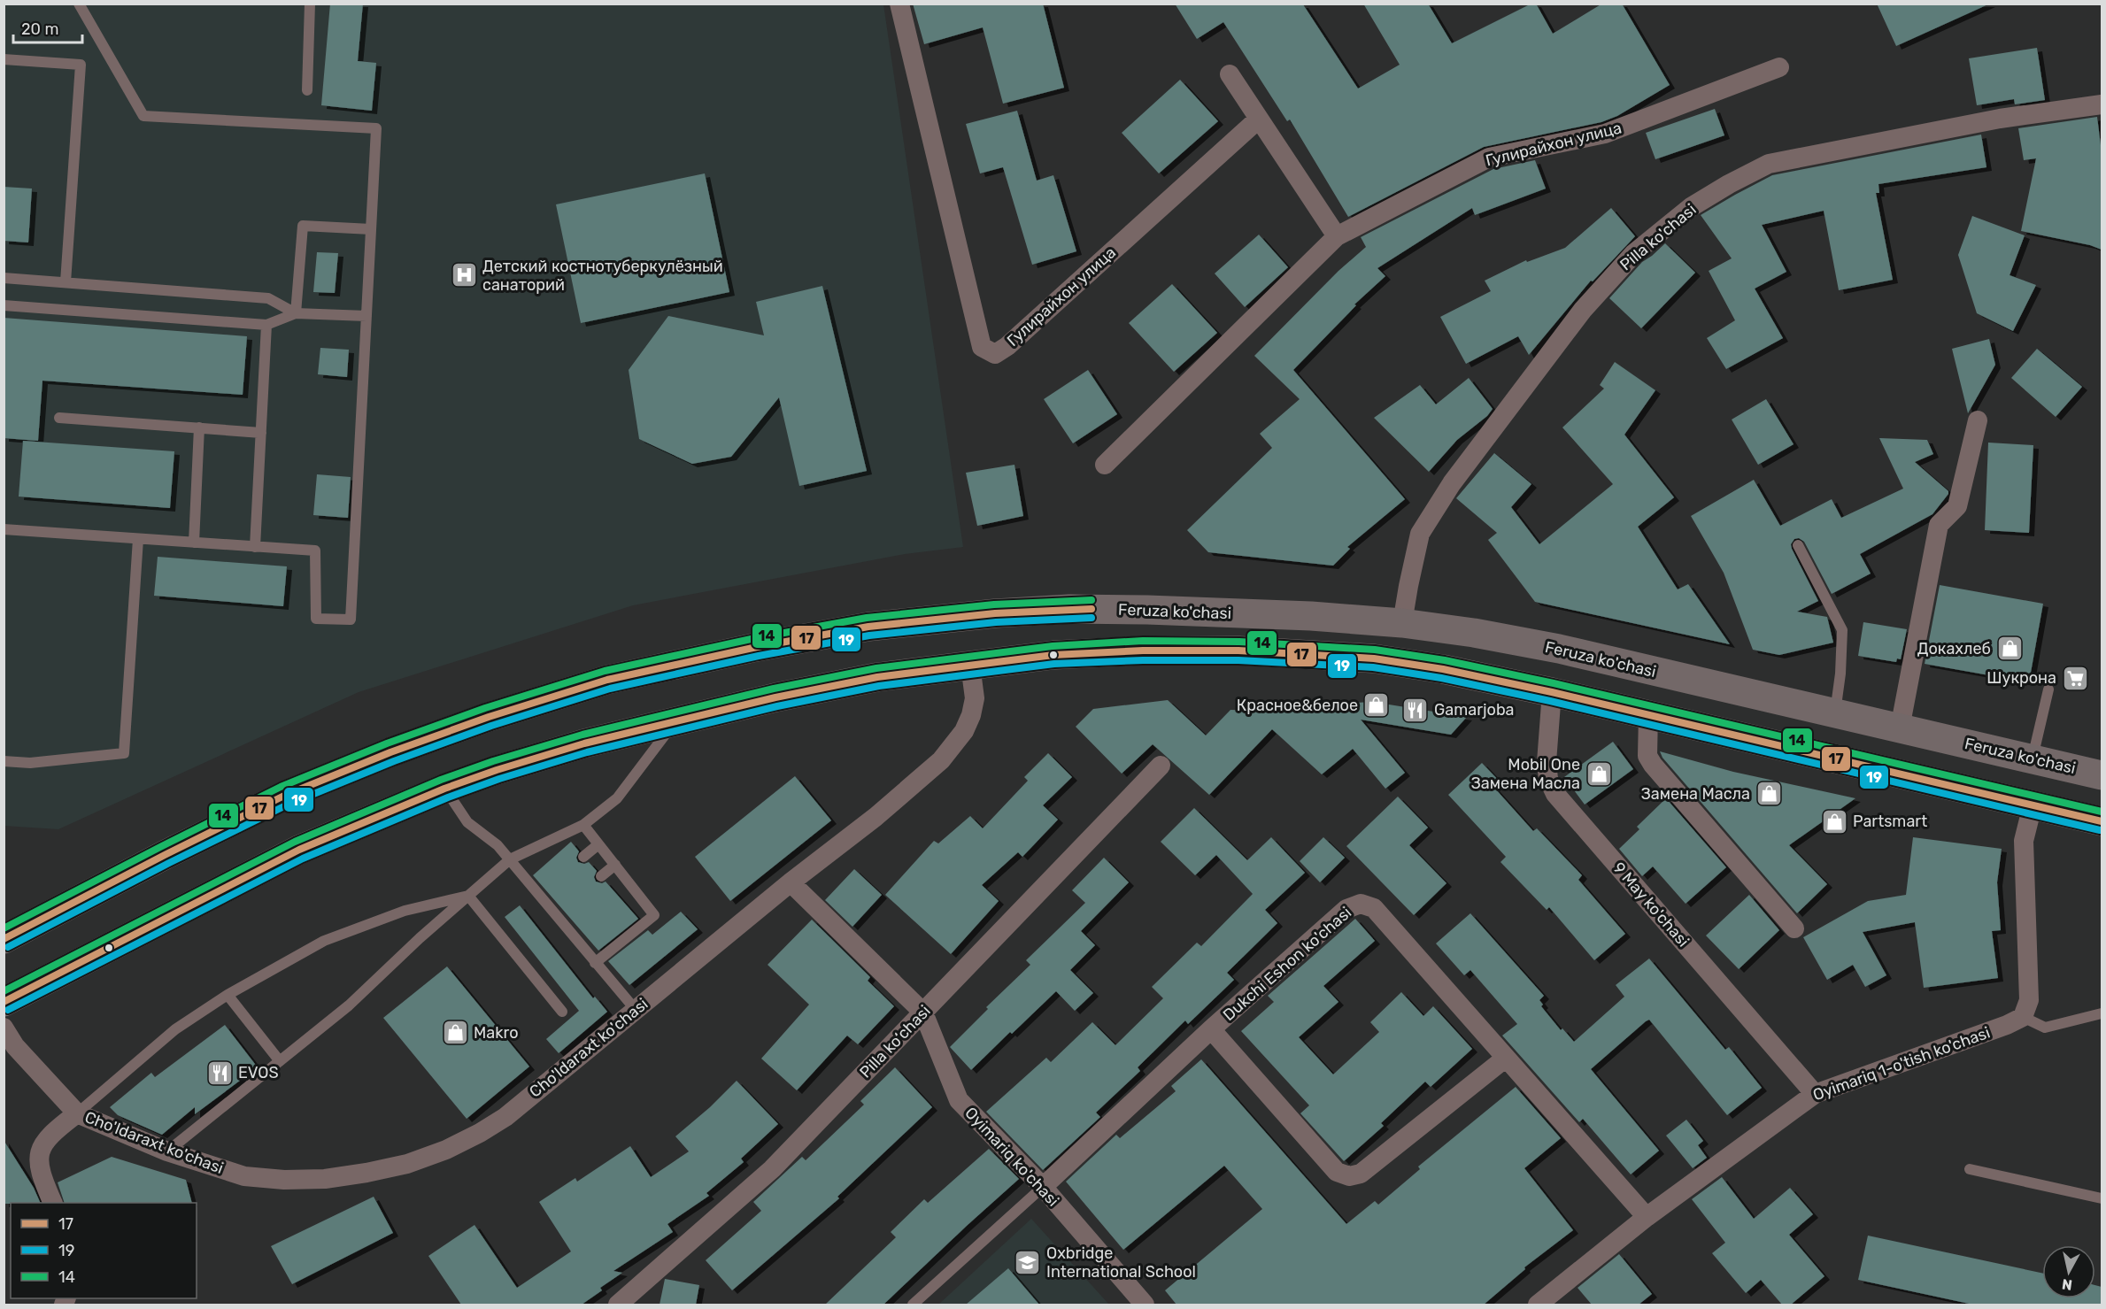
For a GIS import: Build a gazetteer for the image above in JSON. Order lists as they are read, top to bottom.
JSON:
{
  "streets": {
    "main road": ["Feruza ko'chasi"],
    "street": [
      "Гулирайхон улица",
      "Pilla ko'chasi",
      "9 May ko'chasi",
      "Dukchi Eshon ko'chasi",
      "Pilla ko‘chasi",
      "Cho'ldaraxt ko'chasi",
      "Oyimariq 1-o'tish ko'chasi",
      "Oyimariq ko'chasi"
    ]
  },
  "crossings": [
    ["Pilla ko'chasi", "Feruza ko'chasi"],
    ["9 May ko'chasi", "Oyimariq 1-o'tish ko'chasi"],
    ["Dukchi Eshon ko'chasi", "Oyimariq 1-o'tish ko'chasi"],
    ["Dukchi Eshon ko'chasi", "Oyimariq ko'chasi"],
    ["Pilla ko‘chasi", "Oyimariq ko'chasi"],
    ["Cho'ldaraxt ko'chasi", "Oyimariq ko'chasi"]
  ],
  "places": {
    "hospital": ["Детский костнотуберкулёзный санаторий"],
    "shop": [
      "Докахлеб",
      "Красное&белое",
      "Mobil One Замена Масла",
      "Замена Масла",
      "Partsmart",
      "Makro"
    ],
    "supermarket": ["Шукрона"],
    "restaurant": ["Gamarjoba", "EVOS"],
    "school or university": ["Oxbridge International School"]
  },
  "lines": ["transit line 14", "transit line 17", "transit line 19"],
  "legend": ["17", "19", "14"],
  "scale_bar": "20 m",
  "north": "bottom"
}
